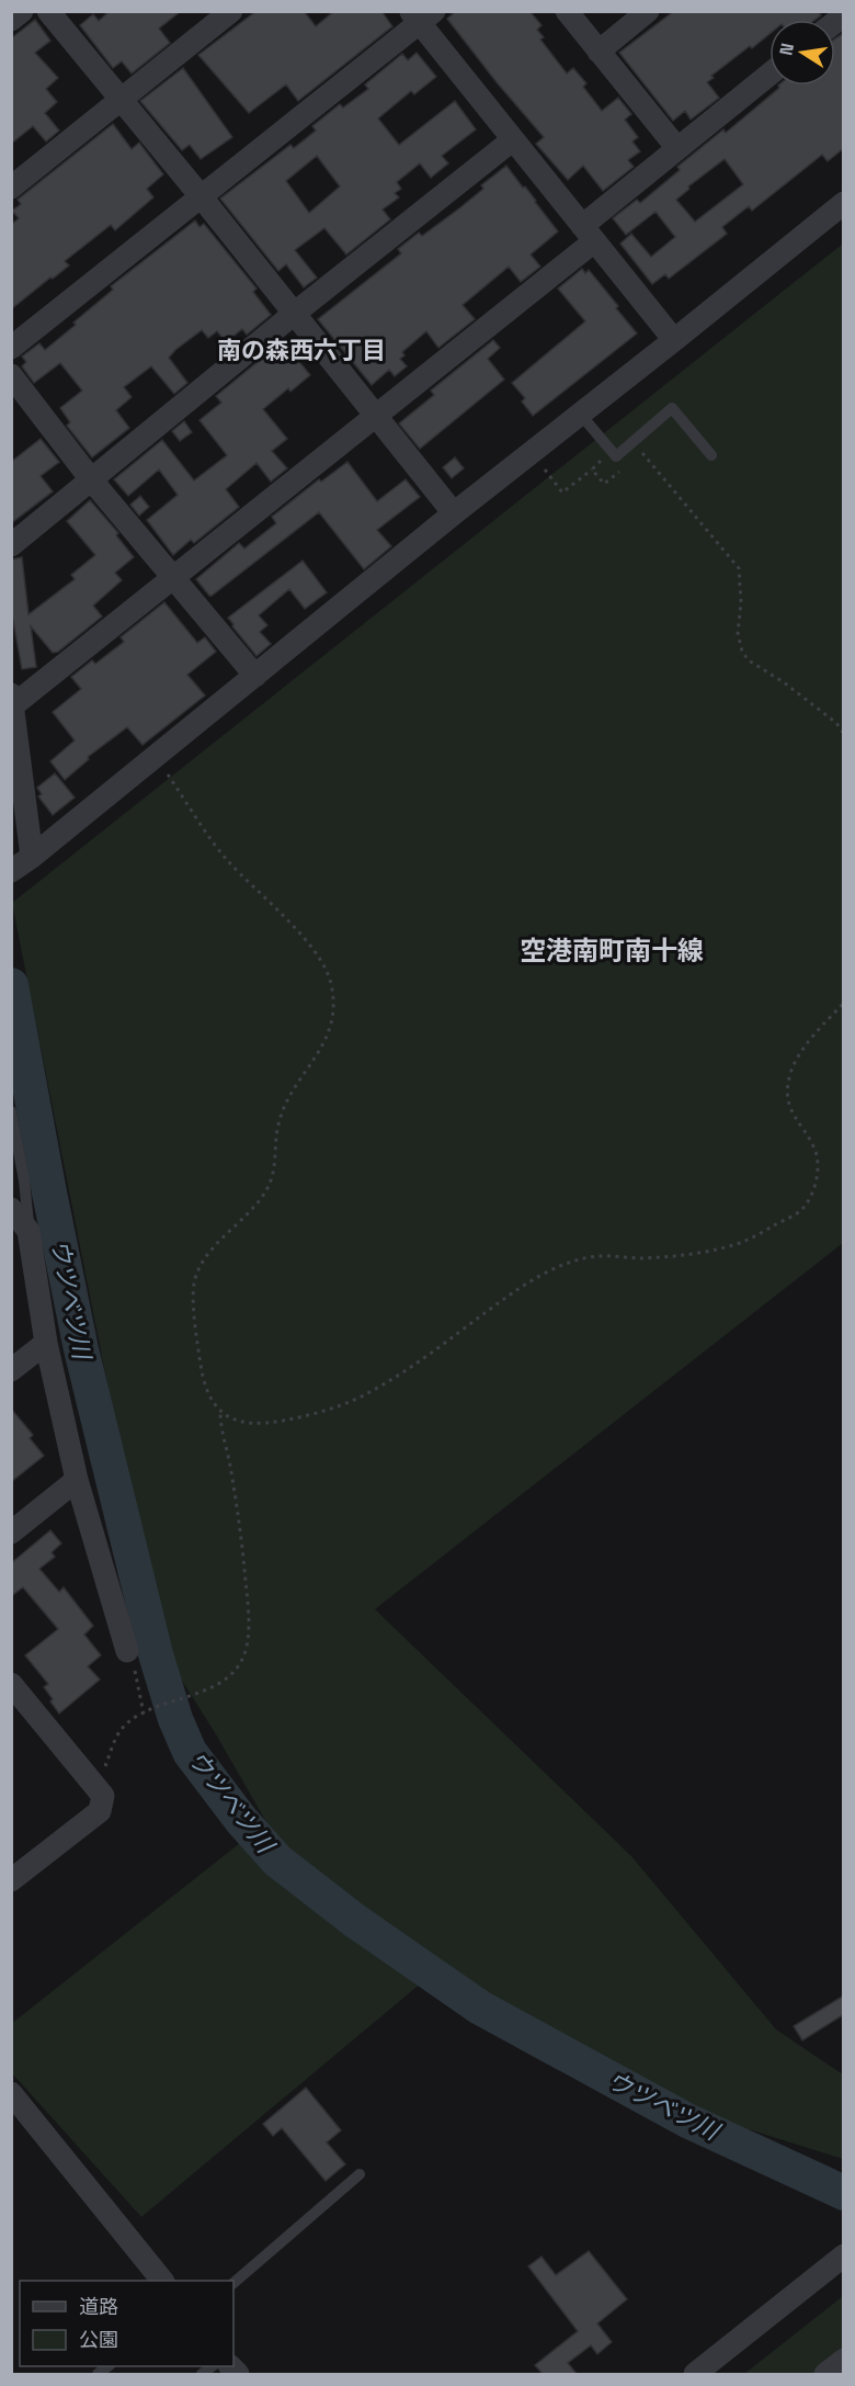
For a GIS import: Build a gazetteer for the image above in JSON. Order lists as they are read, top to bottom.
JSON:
{
  "districts": ["南の森西六丁目", "空港南町南十線"],
  "water": ["ウツベツ川"],
  "legend": ["道路", "公園"],
  "north": "left"
}
